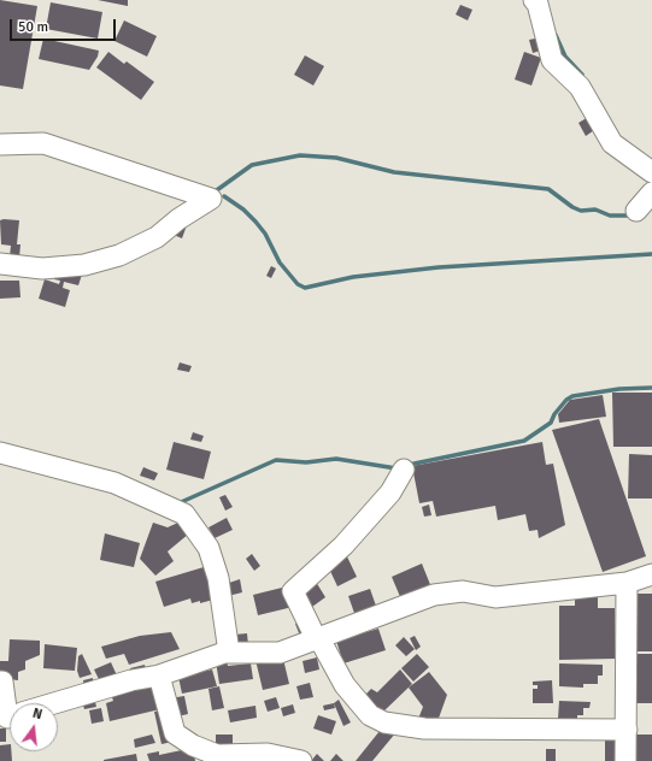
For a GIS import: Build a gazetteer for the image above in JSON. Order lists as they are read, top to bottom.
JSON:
{
  "scale_bar": "50 m",
  "north": "top"
}
